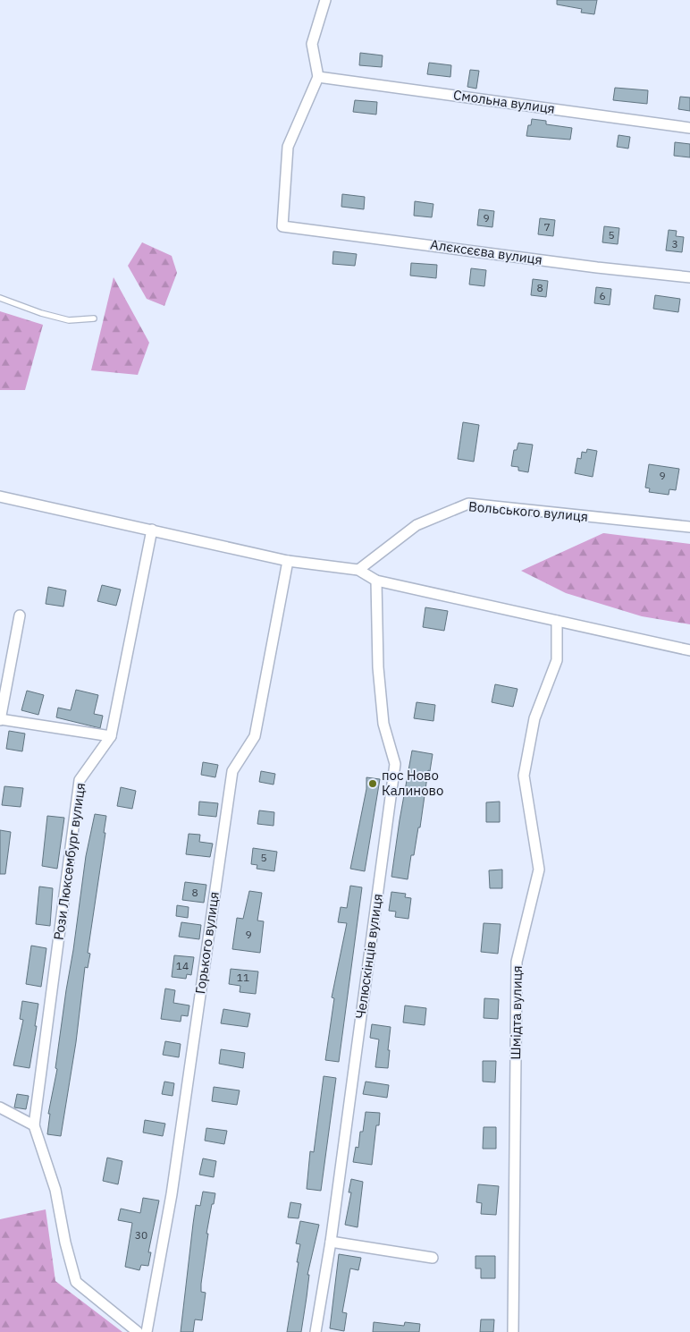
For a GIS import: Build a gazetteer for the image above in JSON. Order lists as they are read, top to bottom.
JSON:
{
  "streets": {
    "street": [
      "Смольна вулиця",
      "Алєксєєва вулиця",
      "Вольського вулиця",
      "Рози Люксембург вулиця",
      "Горького вулиця",
      "Челюскінців вулиця",
      "Шмідта вулиця"
    ]
  },
  "crossings": [
    ["Смольна вулиця", "Алєксєєва вулиця"]
  ],
  "places": ["пос Ново Калиново"],
  "house_numbers": [
    "9",
    "7",
    "5",
    "3",
    "8",
    "6",
    "9",
    "5",
    "8",
    "9",
    "14",
    "11",
    "30"
  ]
}
